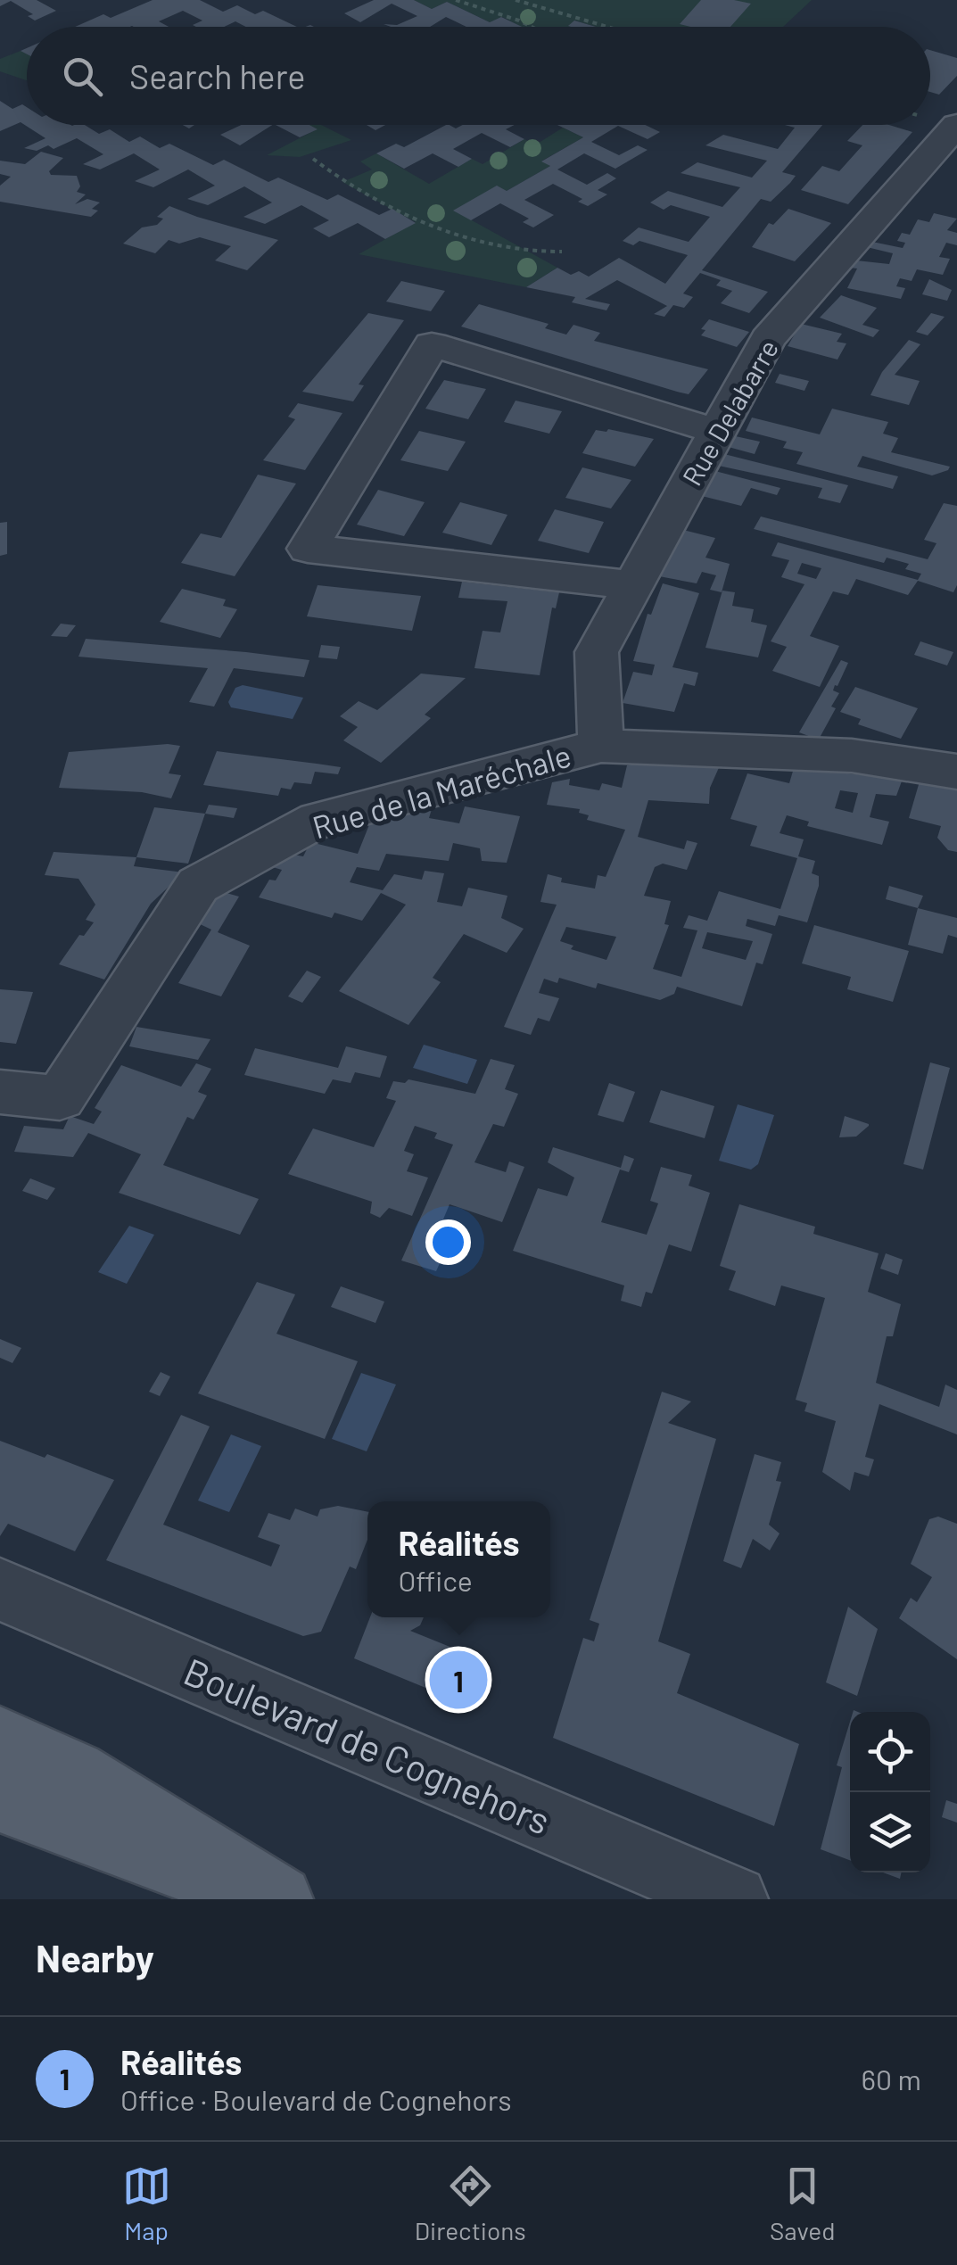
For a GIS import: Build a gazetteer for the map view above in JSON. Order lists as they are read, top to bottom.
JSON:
{
  "streets": {
    "street": ["Rue Delabarre", "Rue de la Maréchale", "Boulevard de Cognehors"]
  },
  "crossings": [
    ["Rue Delabarre", "Rue de la Maréchale"]
  ],
  "page": {
    "search": "Search here",
    "popup": ["Réalités", "Office"],
    "pins": "1",
    "heading": "Nearby",
    "list": [
      {
        "mark": "1",
        "name": "Réalités",
        "note": "Office · Boulevard de Cognehors",
        "value": "60 m"
      }
    ],
    "nav": ["Map", "Directions", "Saved"]
  }
}
